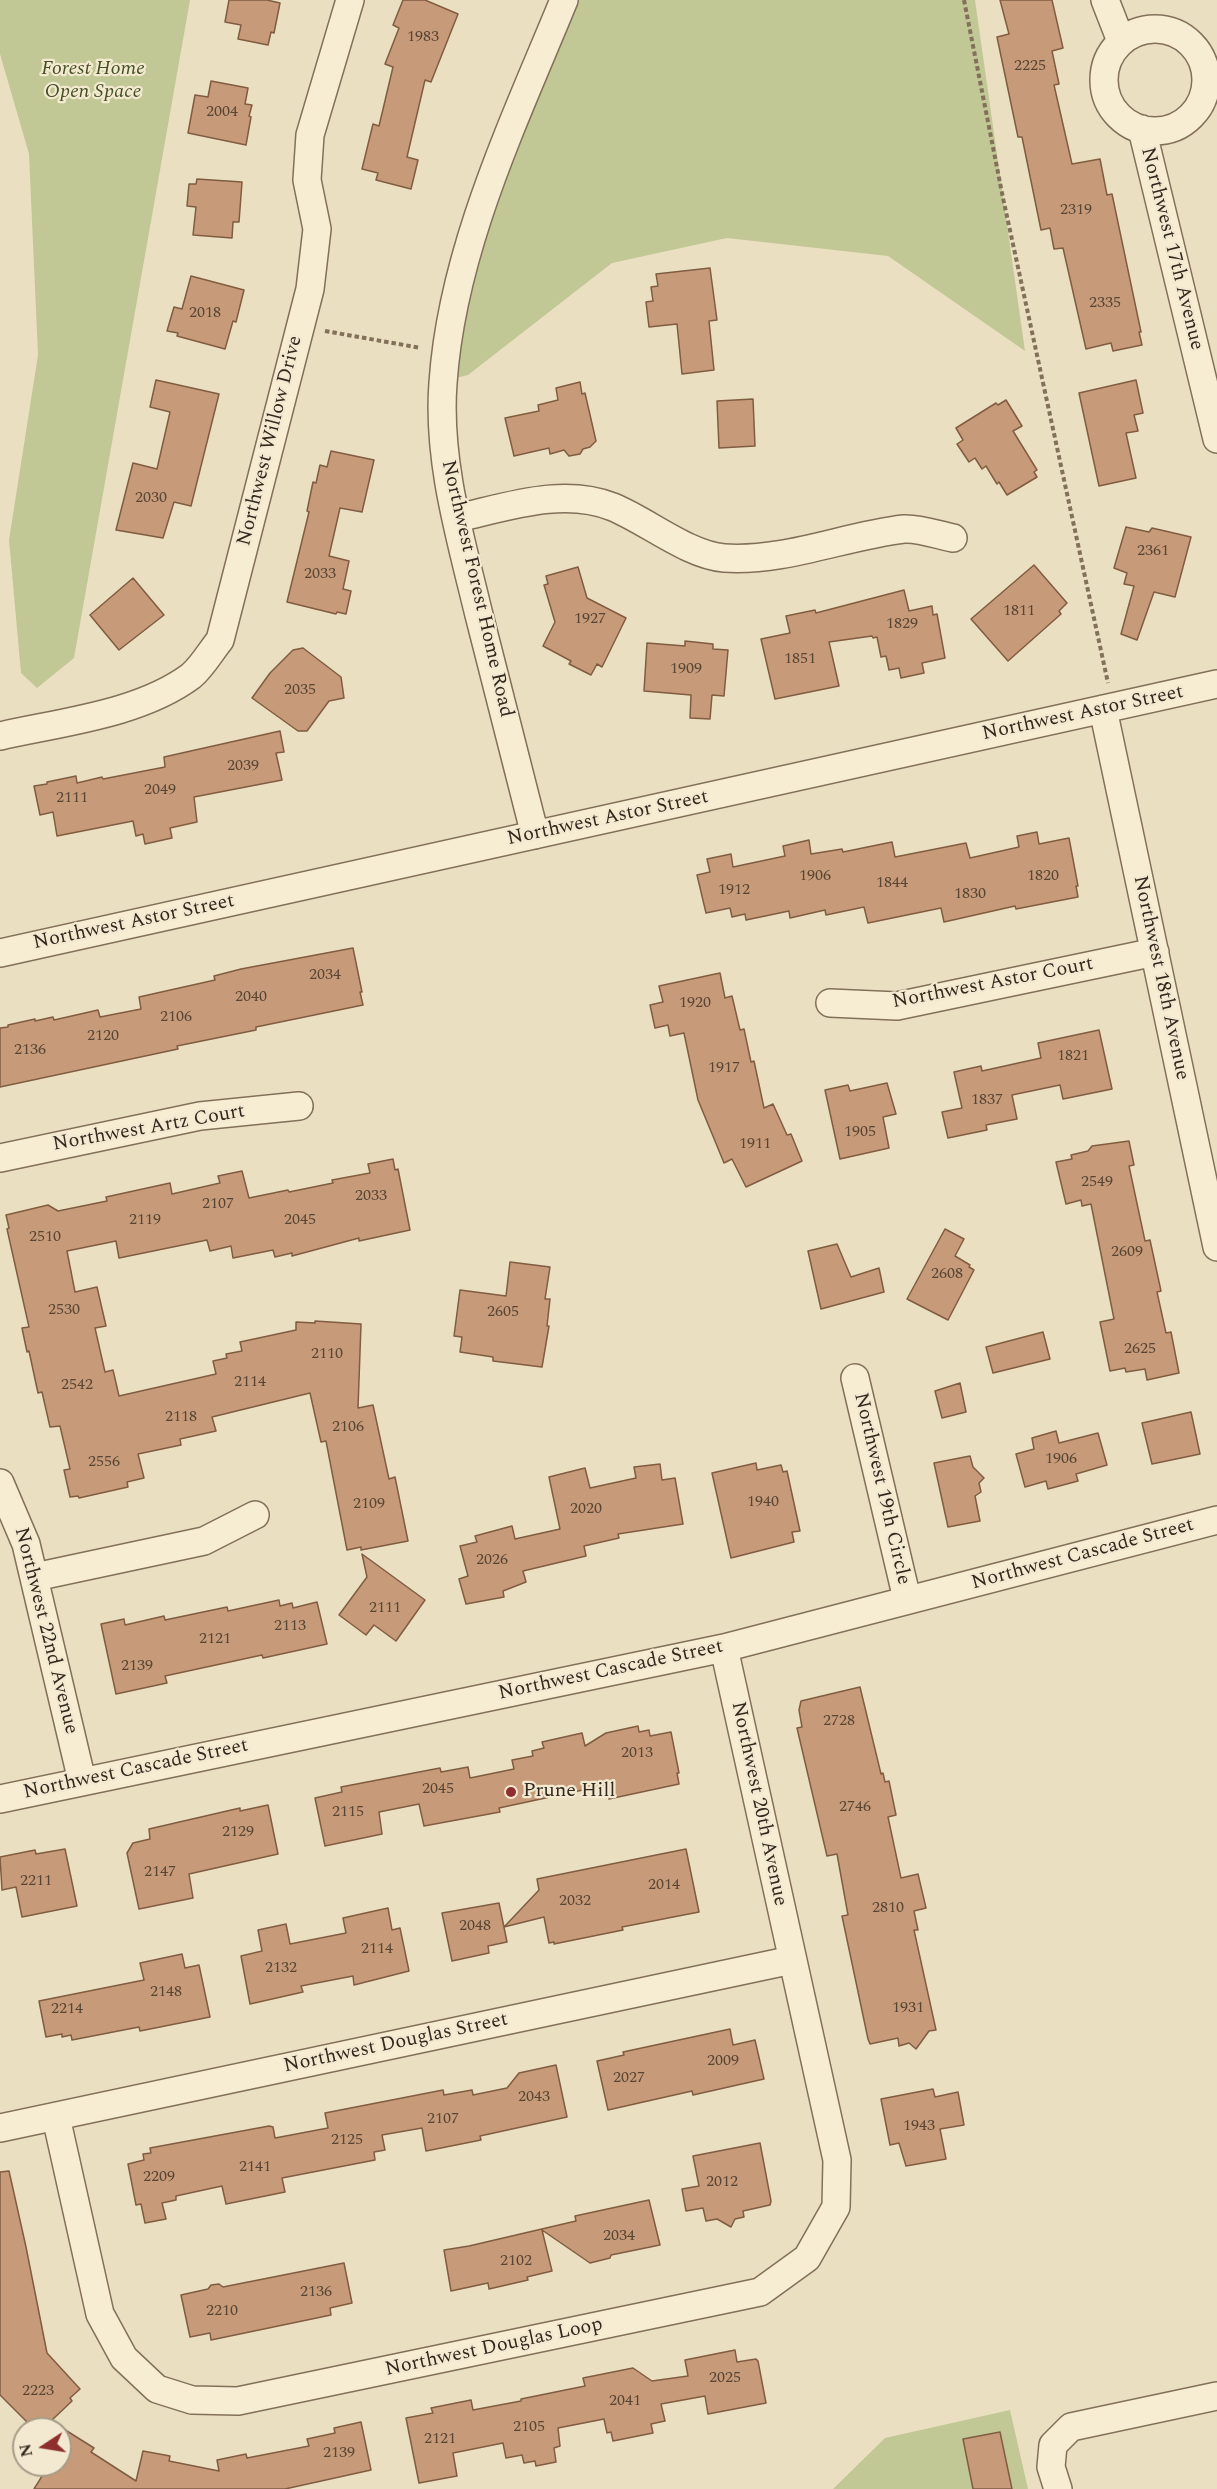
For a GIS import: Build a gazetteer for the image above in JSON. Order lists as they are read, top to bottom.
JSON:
{
  "streets": {
    "street": [
      "Northwest 17th Avenue",
      "Northwest Willow Drive",
      "Northwest Forest Home Road",
      "Northwest Astor Street",
      "Northwest 18th Avenue",
      "Northwest Astor Court",
      "Northwest Artz Court",
      "Northwest 19th Circle",
      "Northwest Cascade Street",
      "Northwest 22nd Avenue",
      "Northwest 20th Avenue",
      "Northwest Douglas Street",
      "Northwest Douglas Loop"
    ]
  },
  "crossings": [
    ["Northwest Forest Home Road", "Northwest Astor Street"],
    ["Northwest Astor Street", "Northwest 18th Avenue"],
    ["Northwest 18th Avenue", "Northwest Astor Court"],
    ["Northwest 19th Circle", "Northwest Cascade Street"],
    ["Northwest Cascade Street", "Northwest 22nd Avenue"],
    ["Northwest Cascade Street", "Northwest 20th Avenue"],
    ["Northwest 20th Avenue", "Northwest Douglas Street"],
    ["Northwest 20th Avenue", "Northwest Douglas Loop"],
    ["Northwest Douglas Street", "Northwest Douglas Loop"]
  ],
  "parks": ["Forest Home Open Space"],
  "places": ["Prune Hill"],
  "house_numbers": [
    "1983",
    "2225",
    "2004",
    "2319",
    "2335",
    "2018",
    "2030",
    "2361",
    "2033",
    "1811",
    "1927",
    "1829",
    "1851",
    "1909",
    "2035",
    "2039",
    "2049",
    "2111",
    "1906",
    "1820",
    "1844",
    "1912",
    "1830",
    "2034",
    "2040",
    "1920",
    "2106",
    "2120",
    "2136",
    "1821",
    "1917",
    "1837",
    "1905",
    "1911",
    "2549",
    "2033",
    "2107",
    "2119",
    "2045",
    "2510",
    "2609",
    "2608",
    "2530",
    "2605",
    "2625",
    "2110",
    "2114",
    "2542",
    "2118",
    "2106",
    "1906",
    "2556",
    "1940",
    "2109",
    "2020",
    "2026",
    "2111",
    "2113",
    "2121",
    "2139",
    "2728",
    "2013",
    "2045",
    "2746",
    "2115",
    "2129",
    "2147",
    "2211",
    "2014",
    "2032",
    "2810",
    "2048",
    "2114",
    "2132",
    "2148",
    "1931",
    "2214",
    "2009",
    "2027",
    "2043",
    "2107",
    "1943",
    "2125",
    "2141",
    "2209",
    "2012",
    "2034",
    "2102",
    "2136",
    "2210",
    "2025",
    "2223",
    "2041",
    "2105",
    "2121",
    "2139"
  ],
  "north": "left"
}
